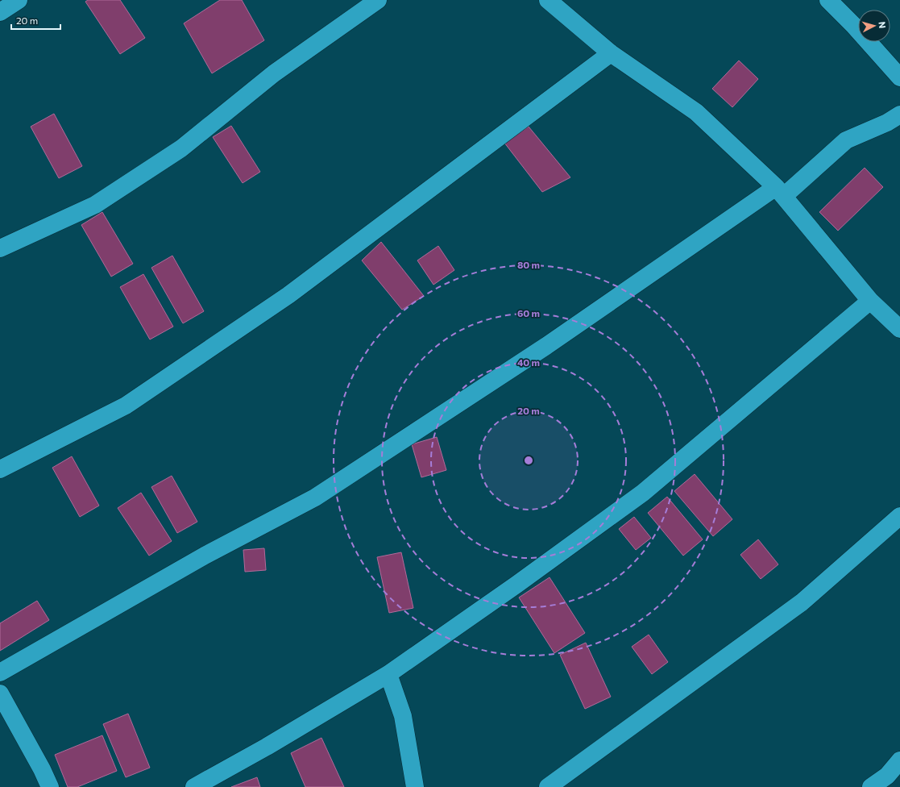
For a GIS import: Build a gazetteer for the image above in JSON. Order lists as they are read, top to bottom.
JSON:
{
  "scale_bar": "20 m",
  "north": "right",
  "rings": [
    "80 m",
    "60 m",
    "40 m",
    "20 m"
  ]
}
